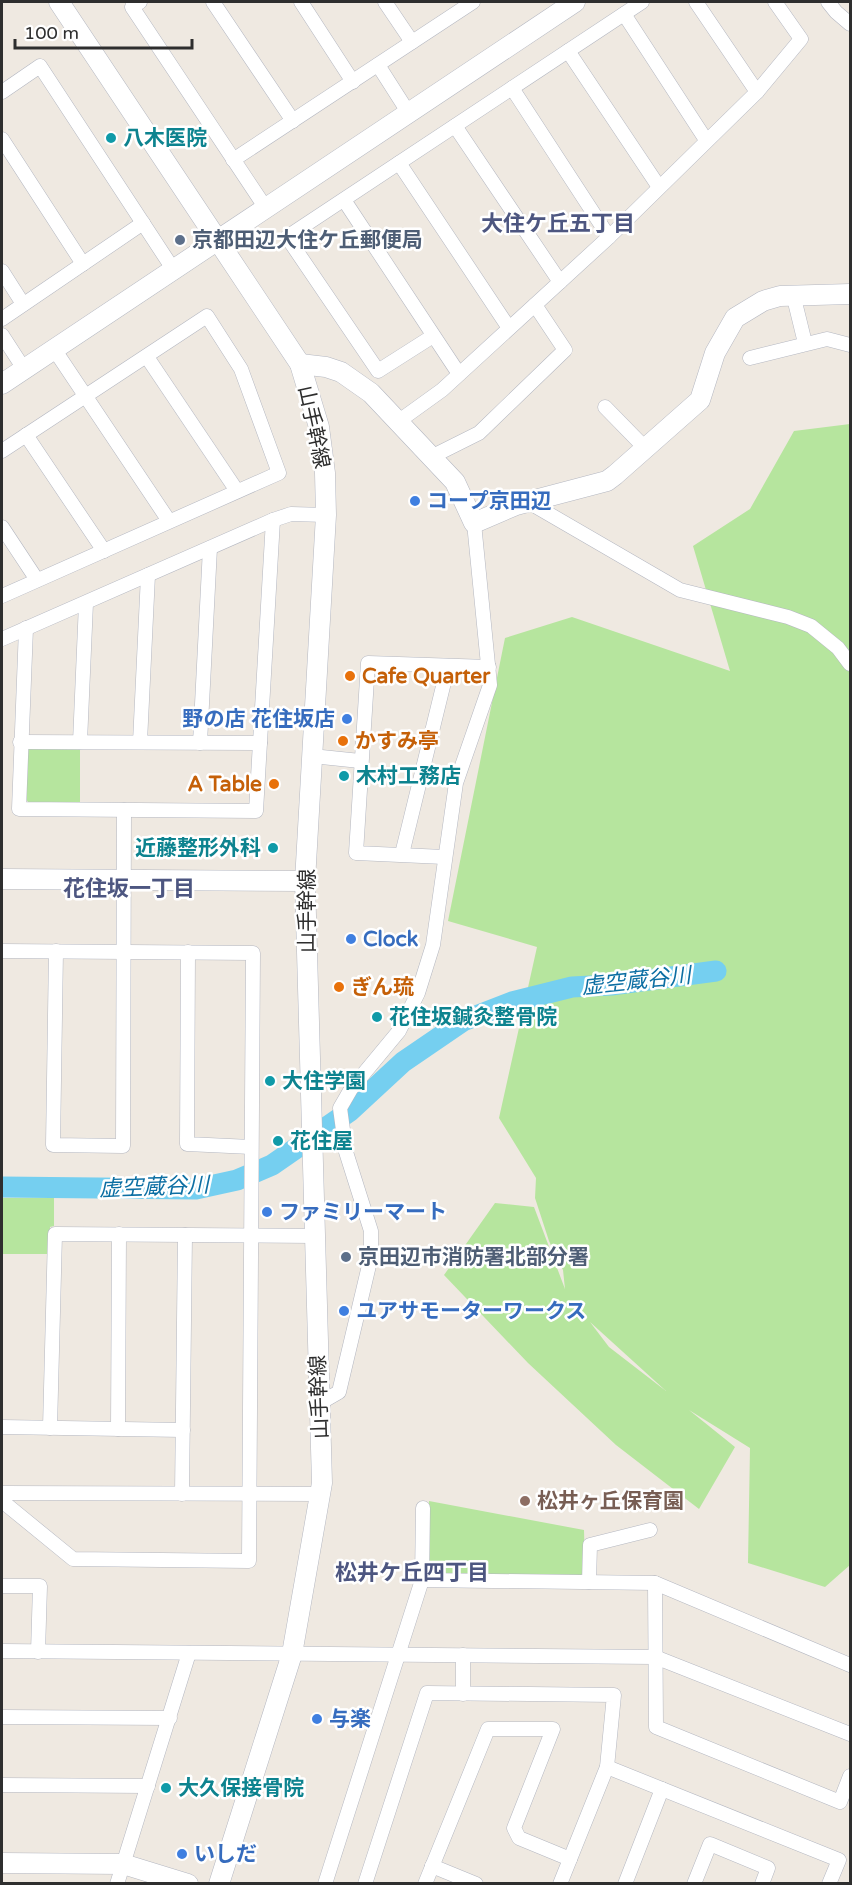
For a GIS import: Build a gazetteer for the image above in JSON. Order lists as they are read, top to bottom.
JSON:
{
  "streets": {
    "street": ["山手幹線"]
  },
  "districts": ["大住ケ丘五丁目", "花住坂一丁目", "松井ケ丘四丁目"],
  "water": ["虚空蔵谷川"],
  "places": [
    "八木医院",
    "京都田辺大住ケ丘郵便局",
    "コープ京田辺",
    "Cafe Quarter",
    "野の店 花住坂店",
    "かすみ亭",
    "木村工務店",
    "A Table",
    "近藤整形外科",
    "Clock",
    "ぎん琉",
    "花住坂鍼灸整骨院",
    "大住学園",
    "花住屋",
    "ファミリーマート",
    "京田辺市消防署北部分署",
    "ユアサモーターワークス",
    "松井ヶ丘保育園",
    "与楽",
    "大久保接骨院",
    "いしだ"
  ],
  "scale_bar": "100 m"
}
